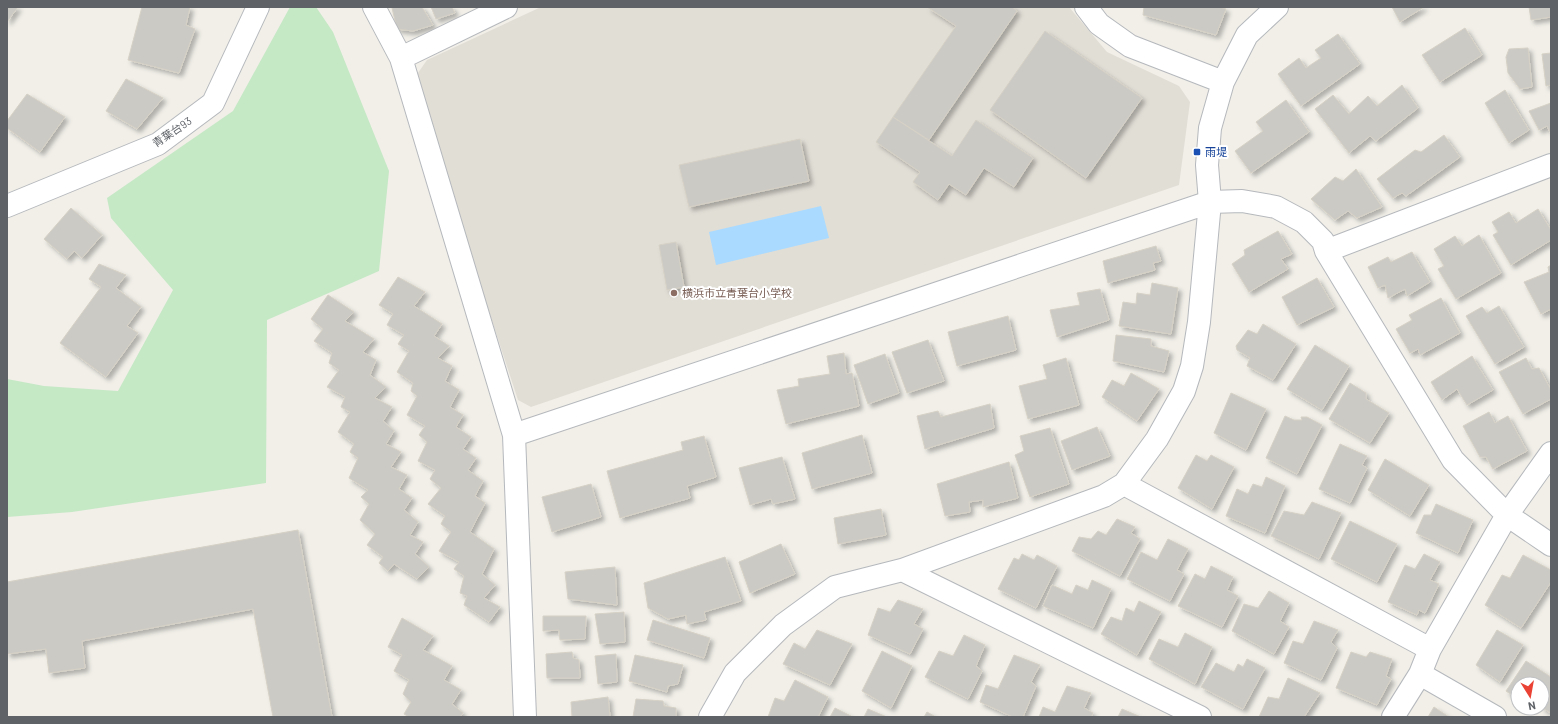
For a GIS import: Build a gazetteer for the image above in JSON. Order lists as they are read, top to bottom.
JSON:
{
  "streets": {
    "street": ["青葉台93"]
  },
  "places": {
    "transit": ["雨堤"],
    "other": ["横浜市立青葉台小学校"]
  },
  "north": "bottom"
}
